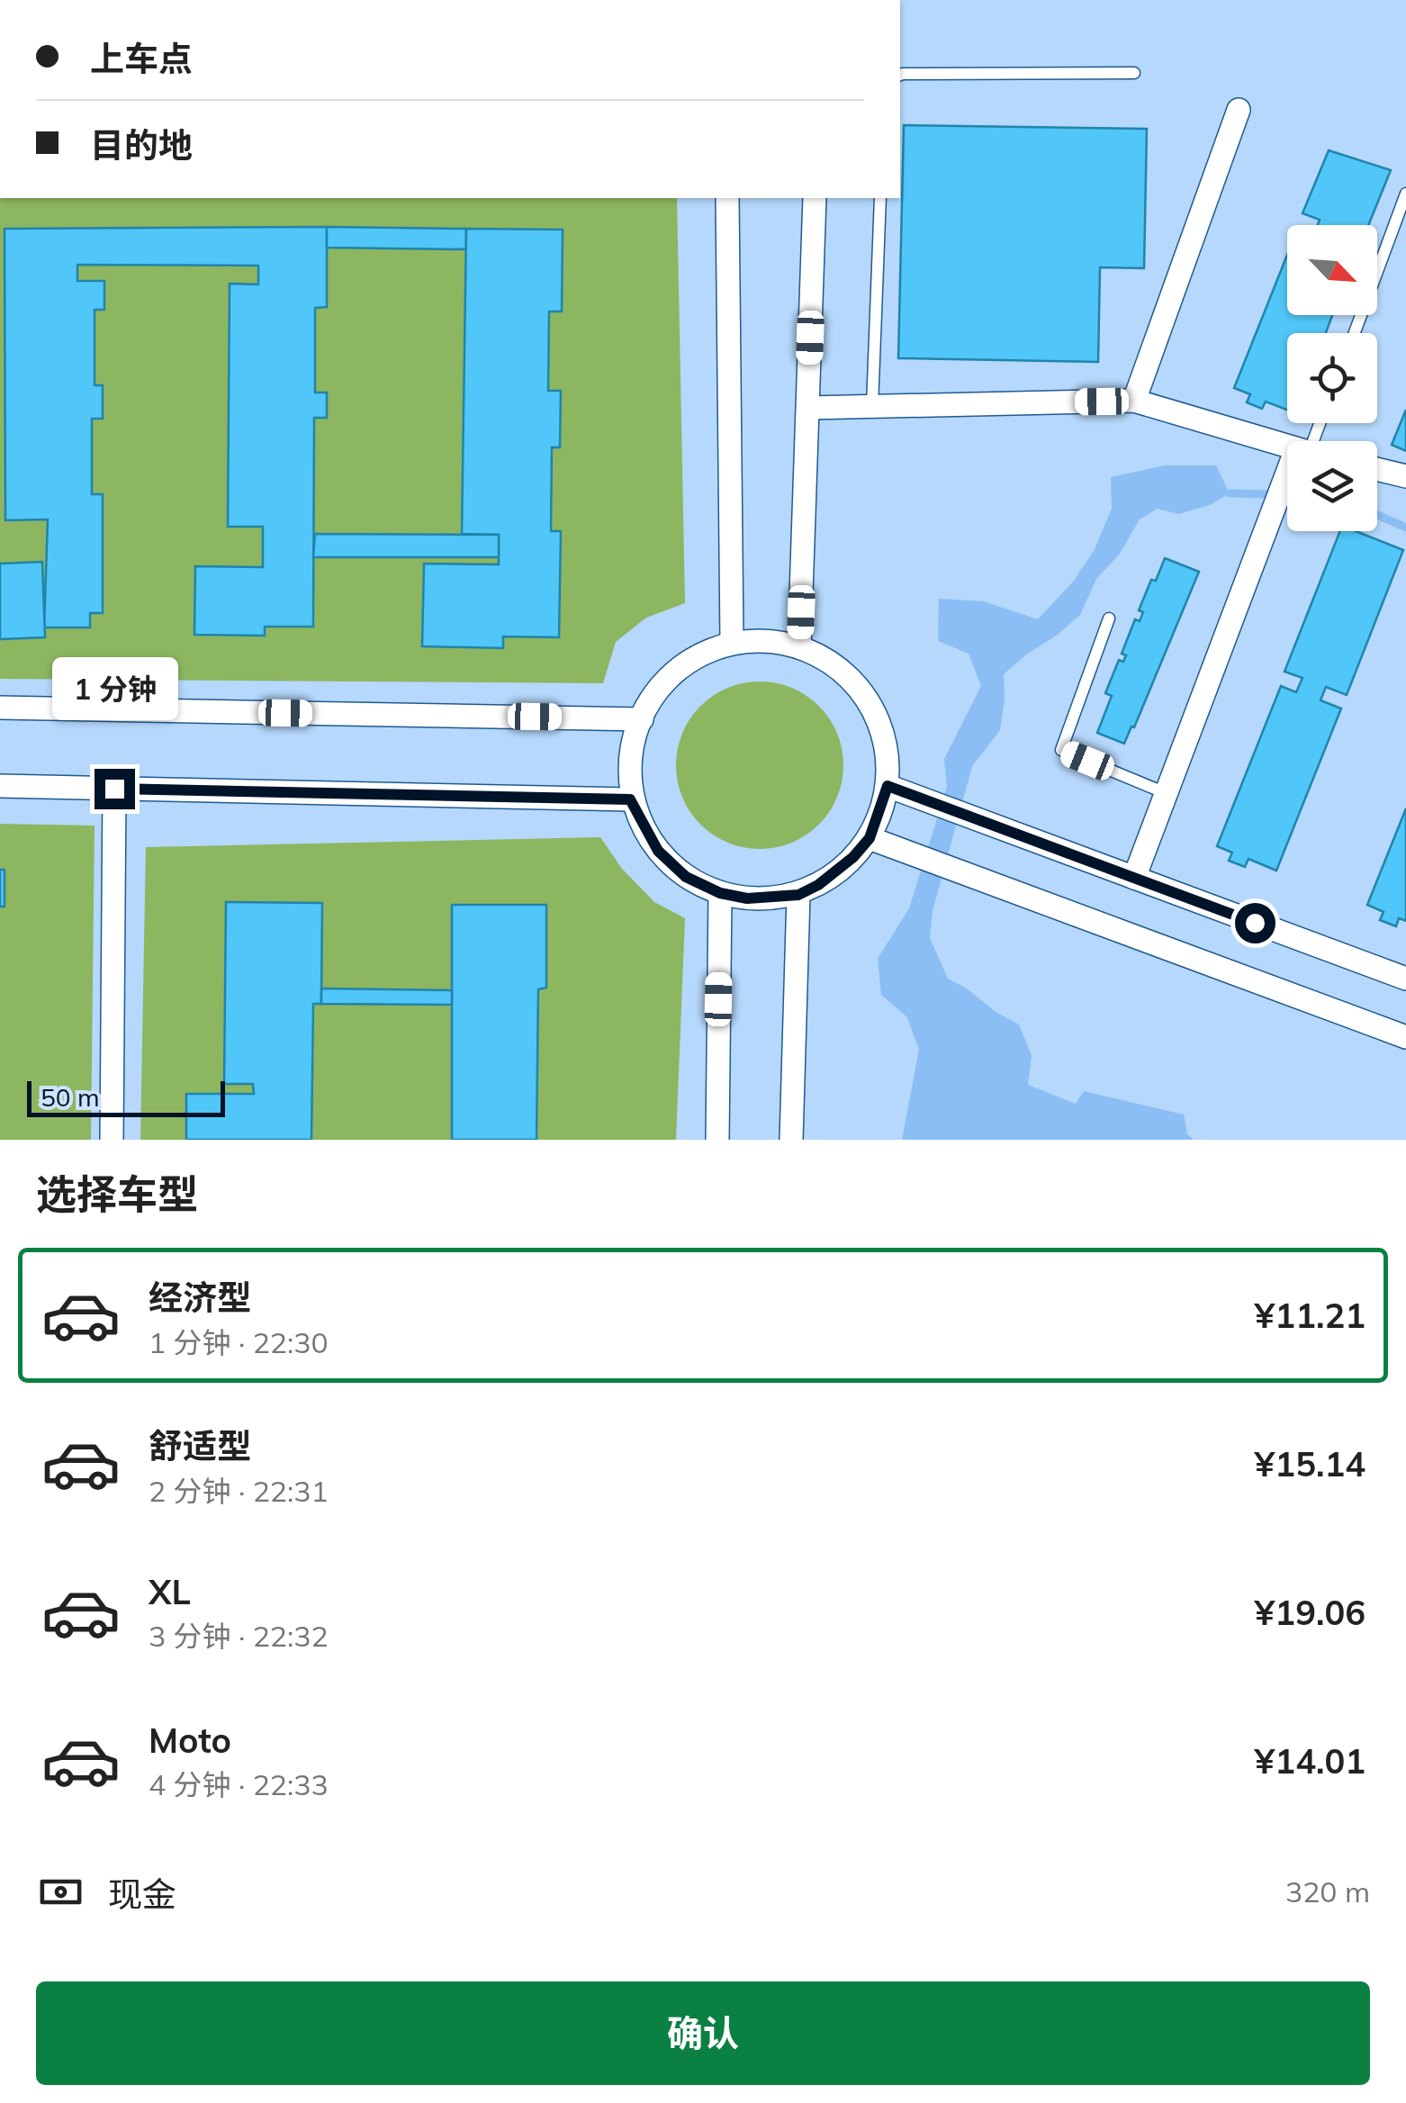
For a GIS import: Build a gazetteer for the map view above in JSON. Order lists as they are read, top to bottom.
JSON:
{
  "scale_bar": "50 m",
  "north": "bottom right",
  "page": {
    "banner": ["上车点", "目的地"],
    "bubble": "1 分钟",
    "scale": "50 m",
    "heading": "选择车型",
    "list": [
      {
        "name": "经济型",
        "note": "1 分钟 · 22:30",
        "value": "¥11.21"
      },
      {
        "name": "舒适型",
        "note": "2 分钟 · 22:31",
        "value": "¥15.14"
      },
      {
        "name": "XL",
        "note": "3 分钟 · 22:32",
        "value": "¥19.06"
      },
      {
        "name": "Moto",
        "note": "4 分钟 · 22:33",
        "value": "¥14.01"
      }
    ],
    "pay": ["现金", "320 m"],
    "buttons": "确认"
  }
}
